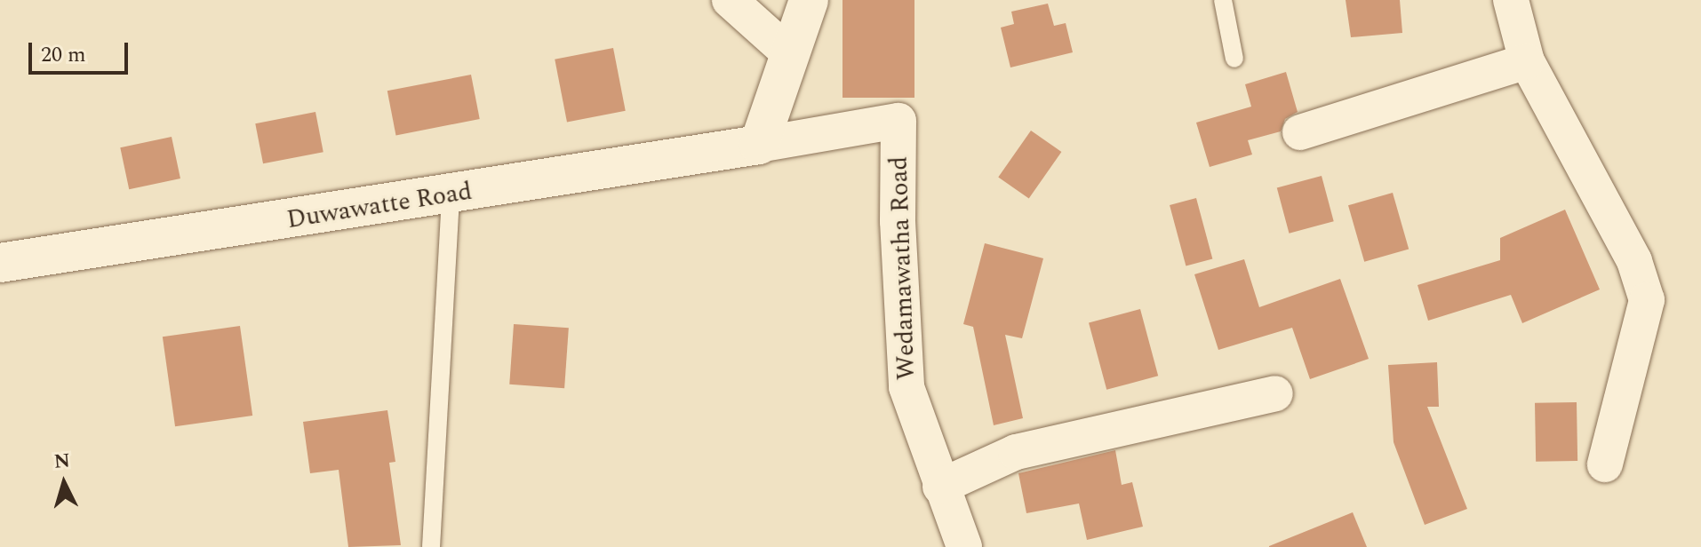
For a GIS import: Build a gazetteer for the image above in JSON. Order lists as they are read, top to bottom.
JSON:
{
  "streets": {
    "street": ["Duwawatte Road", "Wedamawatha Road"]
  },
  "crossings": [
    ["Duwawatte Road", "Wedamawatha Road"]
  ],
  "scale_bar": "20 m",
  "north": "top"
}
